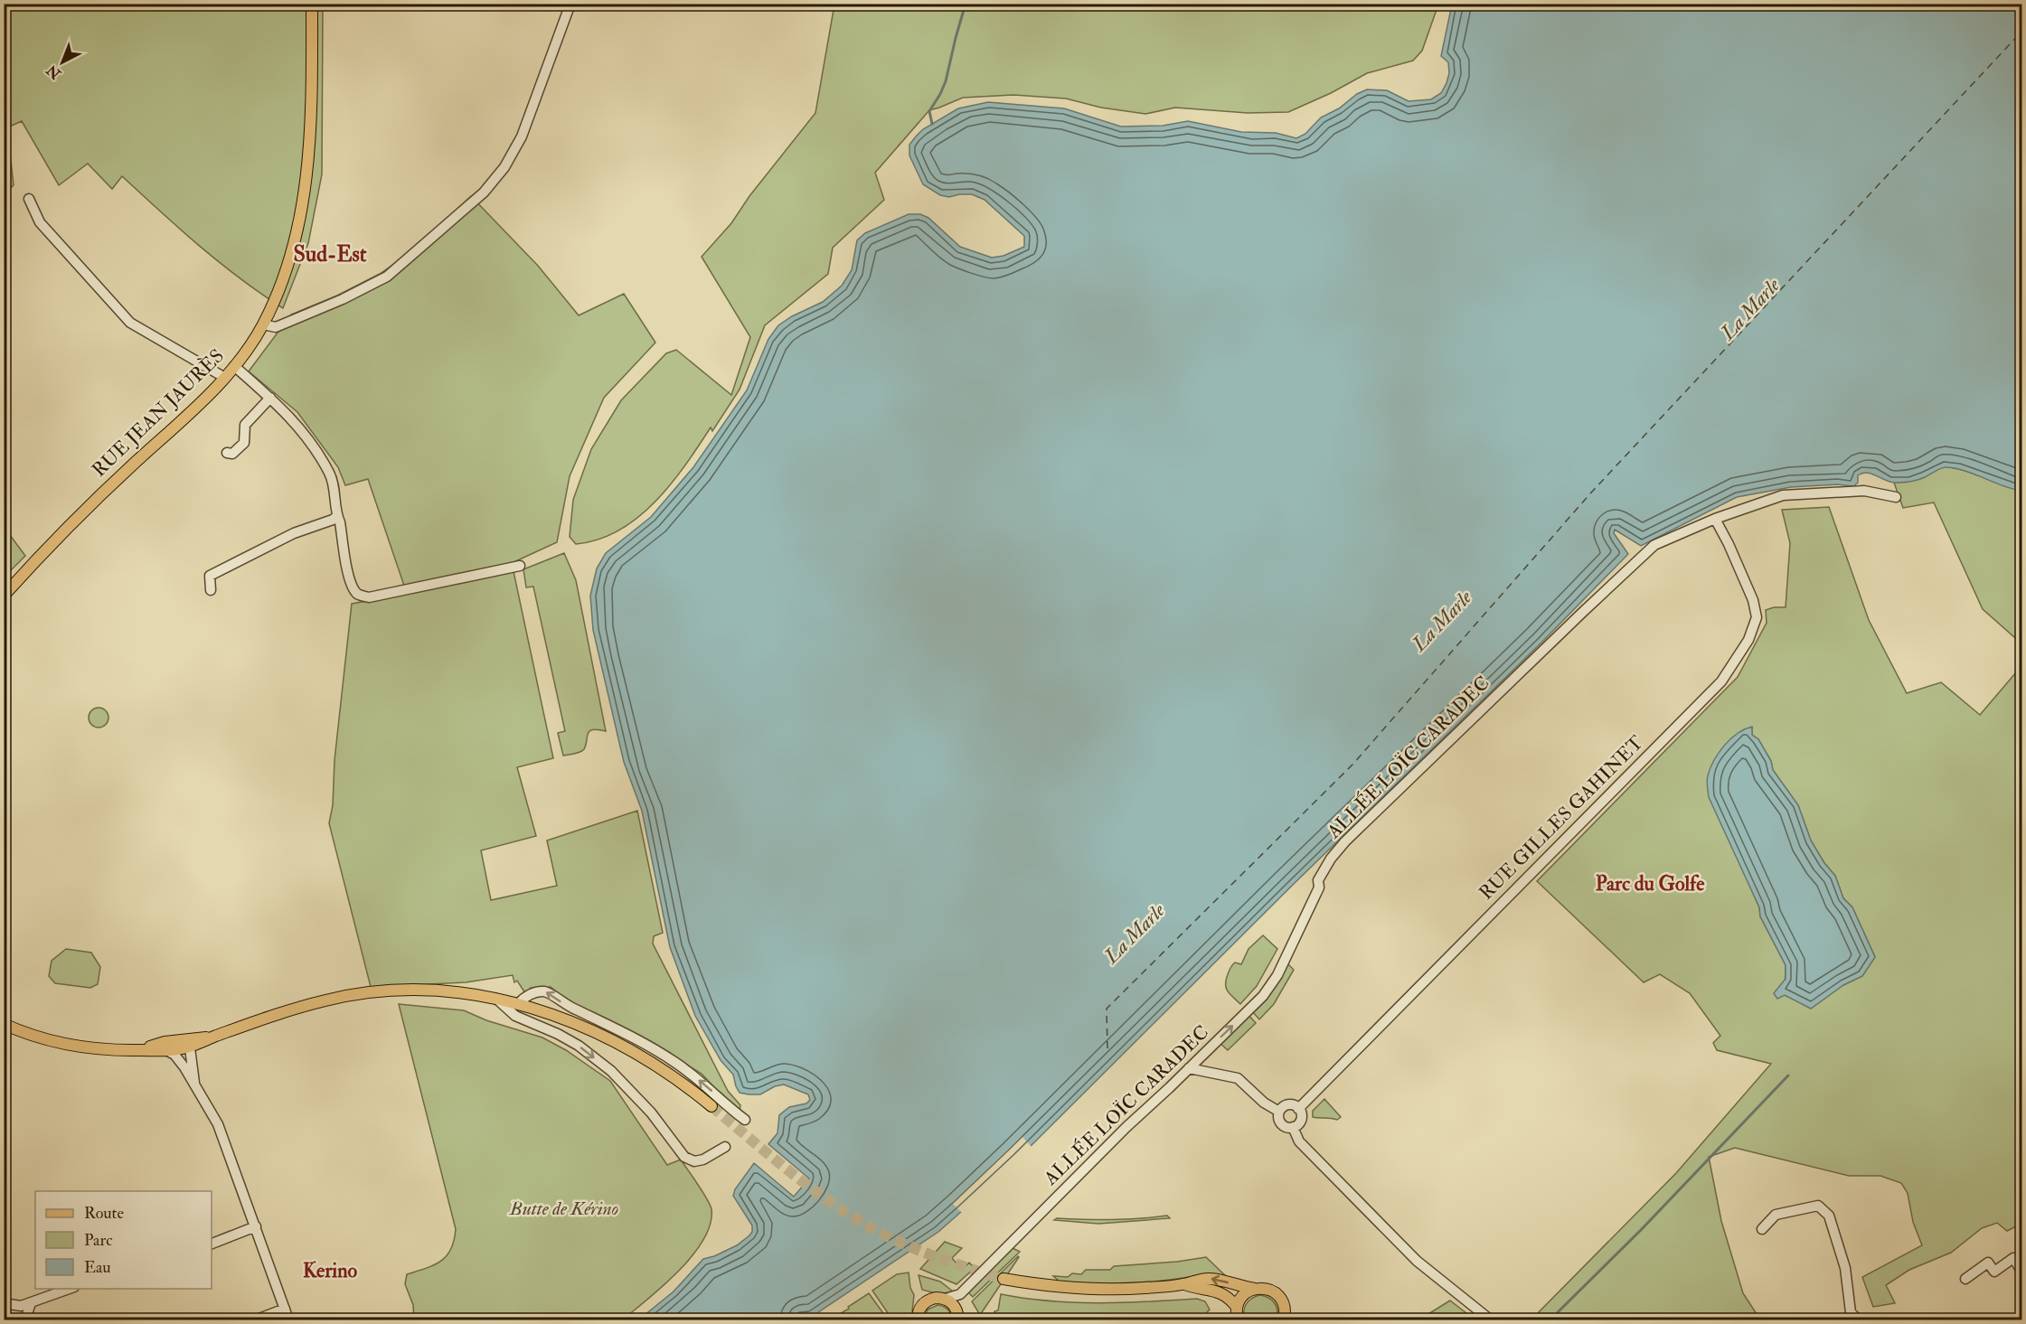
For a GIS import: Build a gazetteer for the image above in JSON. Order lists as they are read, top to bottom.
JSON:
{
  "streets": {
    "main road": ["RUE JEAN JAURÈS"],
    "street": ["ALLÉE LOÏC CARADEC", "RUE GILLES GAHINET"]
  },
  "crossings": [
    ["ALLÉE LOÏC CARADEC", "RUE GILLES GAHINET"]
  ],
  "one_way": ["ALLÉE LOÏC CARADEC"],
  "districts": ["Sud-Est", "Parc du Golfe", "Kerino"],
  "water": ["La Marle"],
  "parks": ["Butte de Kérino"],
  "legend": ["Route", "Parc", "Eau"],
  "north": "bottom left"
}
